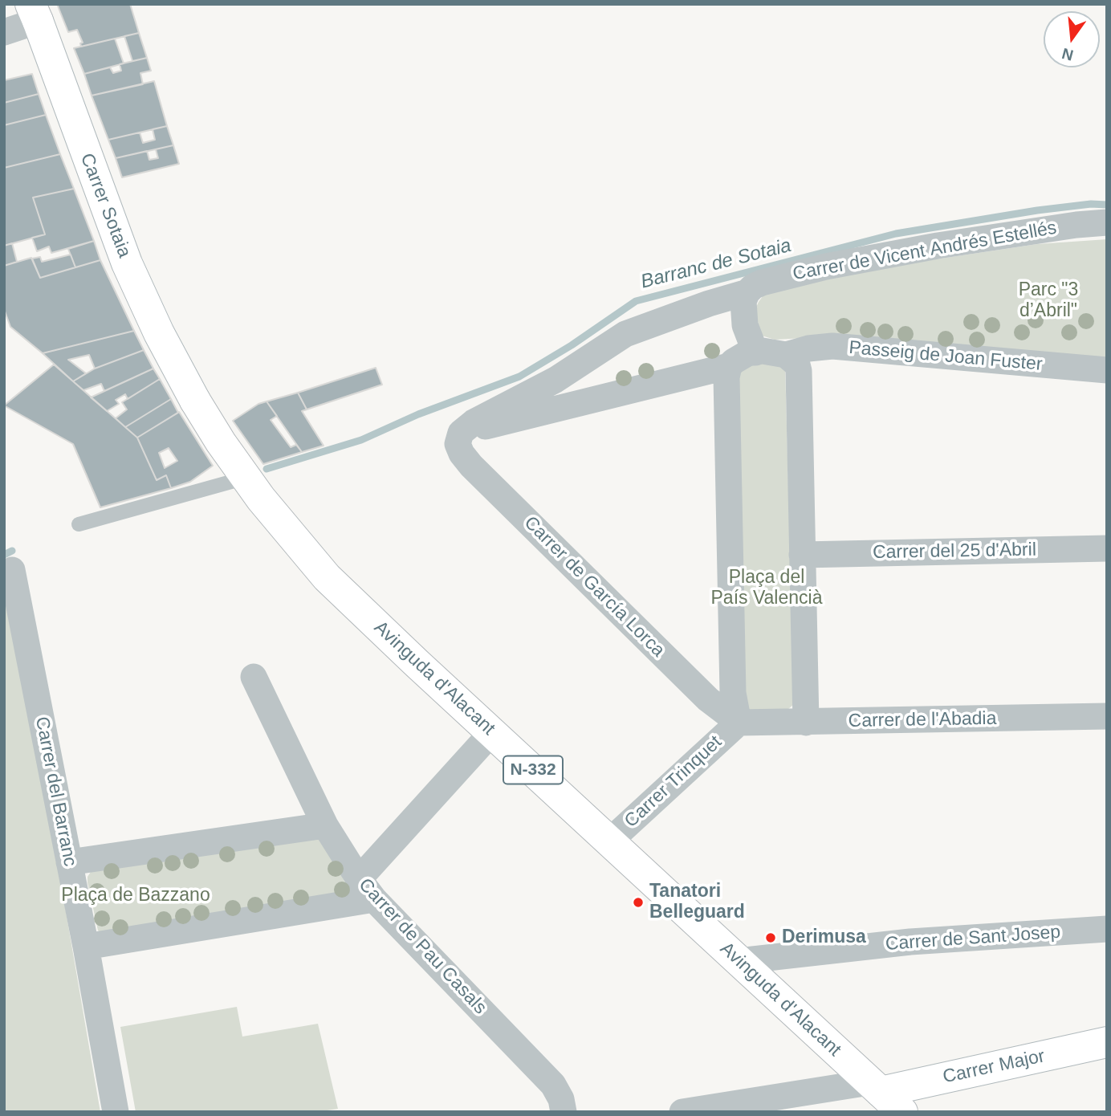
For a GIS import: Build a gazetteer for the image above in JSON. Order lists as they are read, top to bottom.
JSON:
{
  "streets": {
    "main road": [
      "Carrer Sotaia",
      "Avinguda d'Alacant",
      "N-332",
      "Carrer Major"
    ],
    "street": [
      "Carrer de Vicent Andrés Estellés",
      "Passeig de Joan Fuster",
      "Carrer del 25 d'Abril",
      "Carrer de García Lorca",
      "Carrer de l'Abadia",
      "Carrer Trinquet",
      "Carrer del Barranc",
      "Carrer de Sant Josep",
      "Carrer de Pau Casals"
    ]
  },
  "crossings": [
    ["Carrer Sotaia", "Avinguda d'Alacant"],
    ["Carrer de Vicent Andrés Estellés", "Carrer de García Lorca"],
    ["Carrer de García Lorca", "Carrer de l'Abadia"],
    ["Carrer de García Lorca", "Carrer Trinquet"],
    ["Avinguda d'Alacant", "Carrer Trinquet"],
    ["Avinguda d'Alacant", "Carrer de Sant Josep"],
    ["Avinguda d'Alacant", "Carrer Major"],
    ["Carrer de l'Abadia", "Carrer Trinquet"]
  ],
  "water": ["Barranc de Sotaia"],
  "parks": ["Parc \"3 d’Abril\"", "Plaça del País Valencià", "Plaça de Bazzano"],
  "places": ["Tanatori Belleguard", "Derimusa"],
  "north": "bottom"
}
